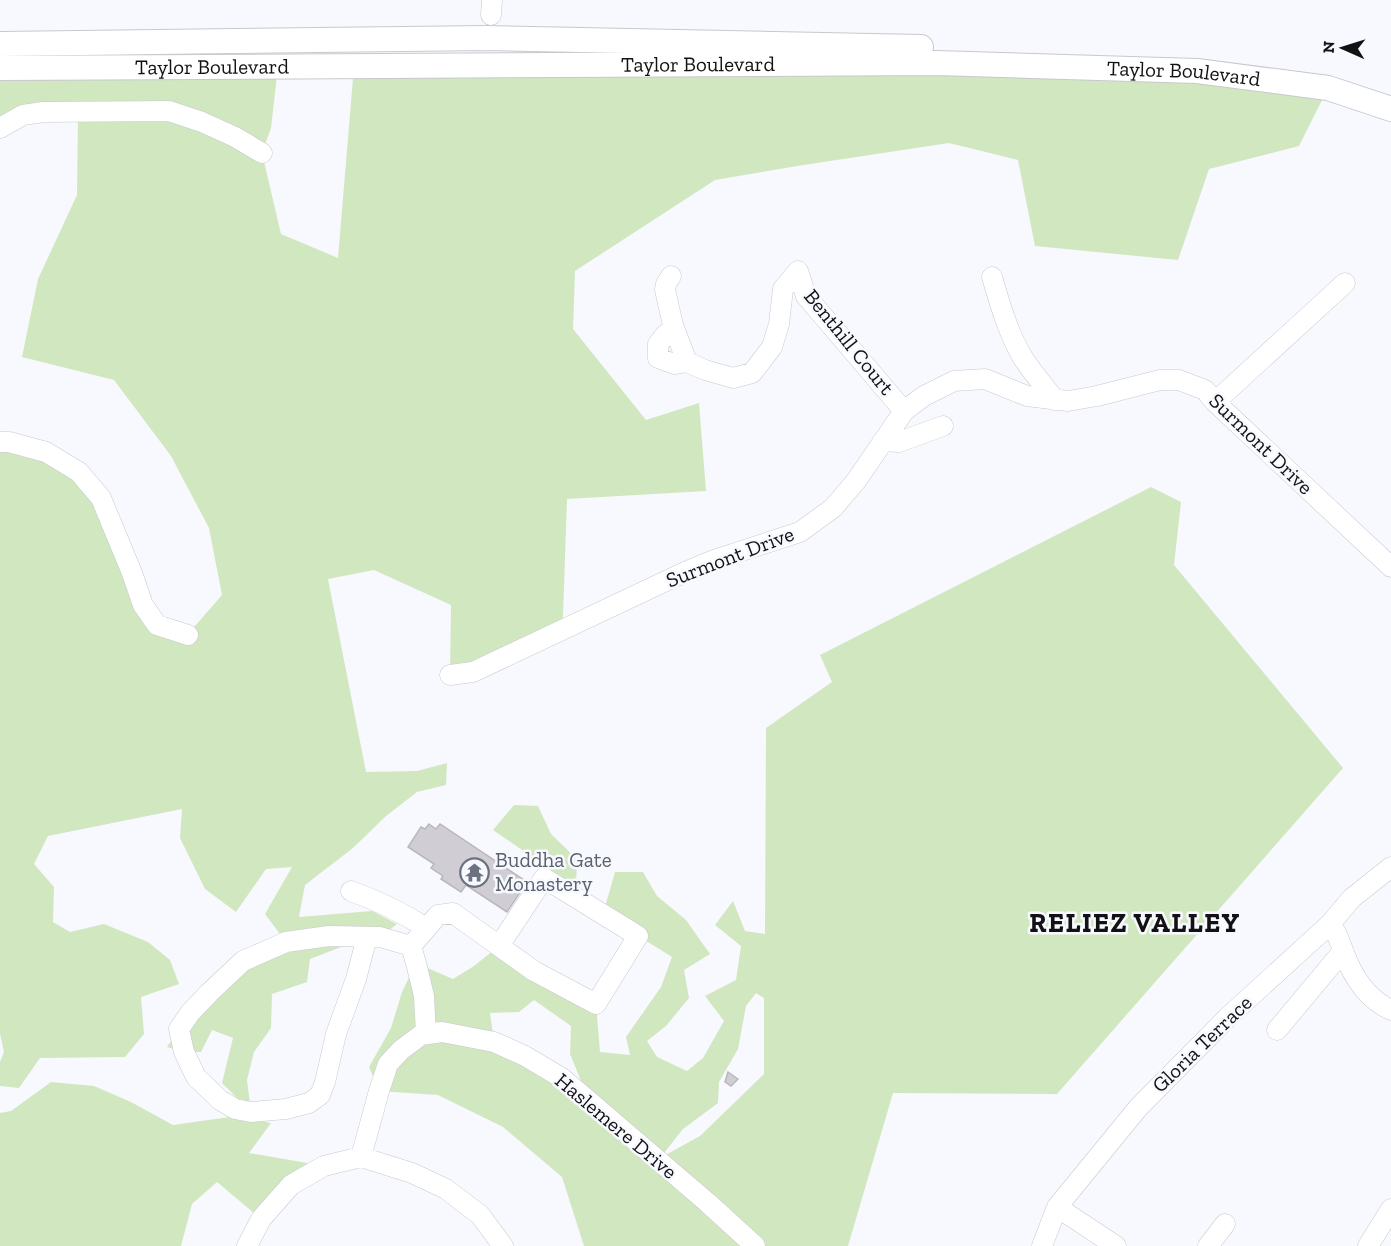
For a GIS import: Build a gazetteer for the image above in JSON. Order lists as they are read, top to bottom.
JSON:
{
  "streets": {
    "main road": ["Taylor Boulevard"],
    "street": [
      "Benthill Court",
      "Surmont Drive",
      "Gloria Terrace",
      "Haslemere Drive"
    ]
  },
  "crossings": [
    ["Benthill Court", "Surmont Drive"]
  ],
  "districts": ["RELIEZ VALLEY"],
  "places": {
    "temple": ["Buddha Gate Monastery"]
  },
  "north": "left"
}
